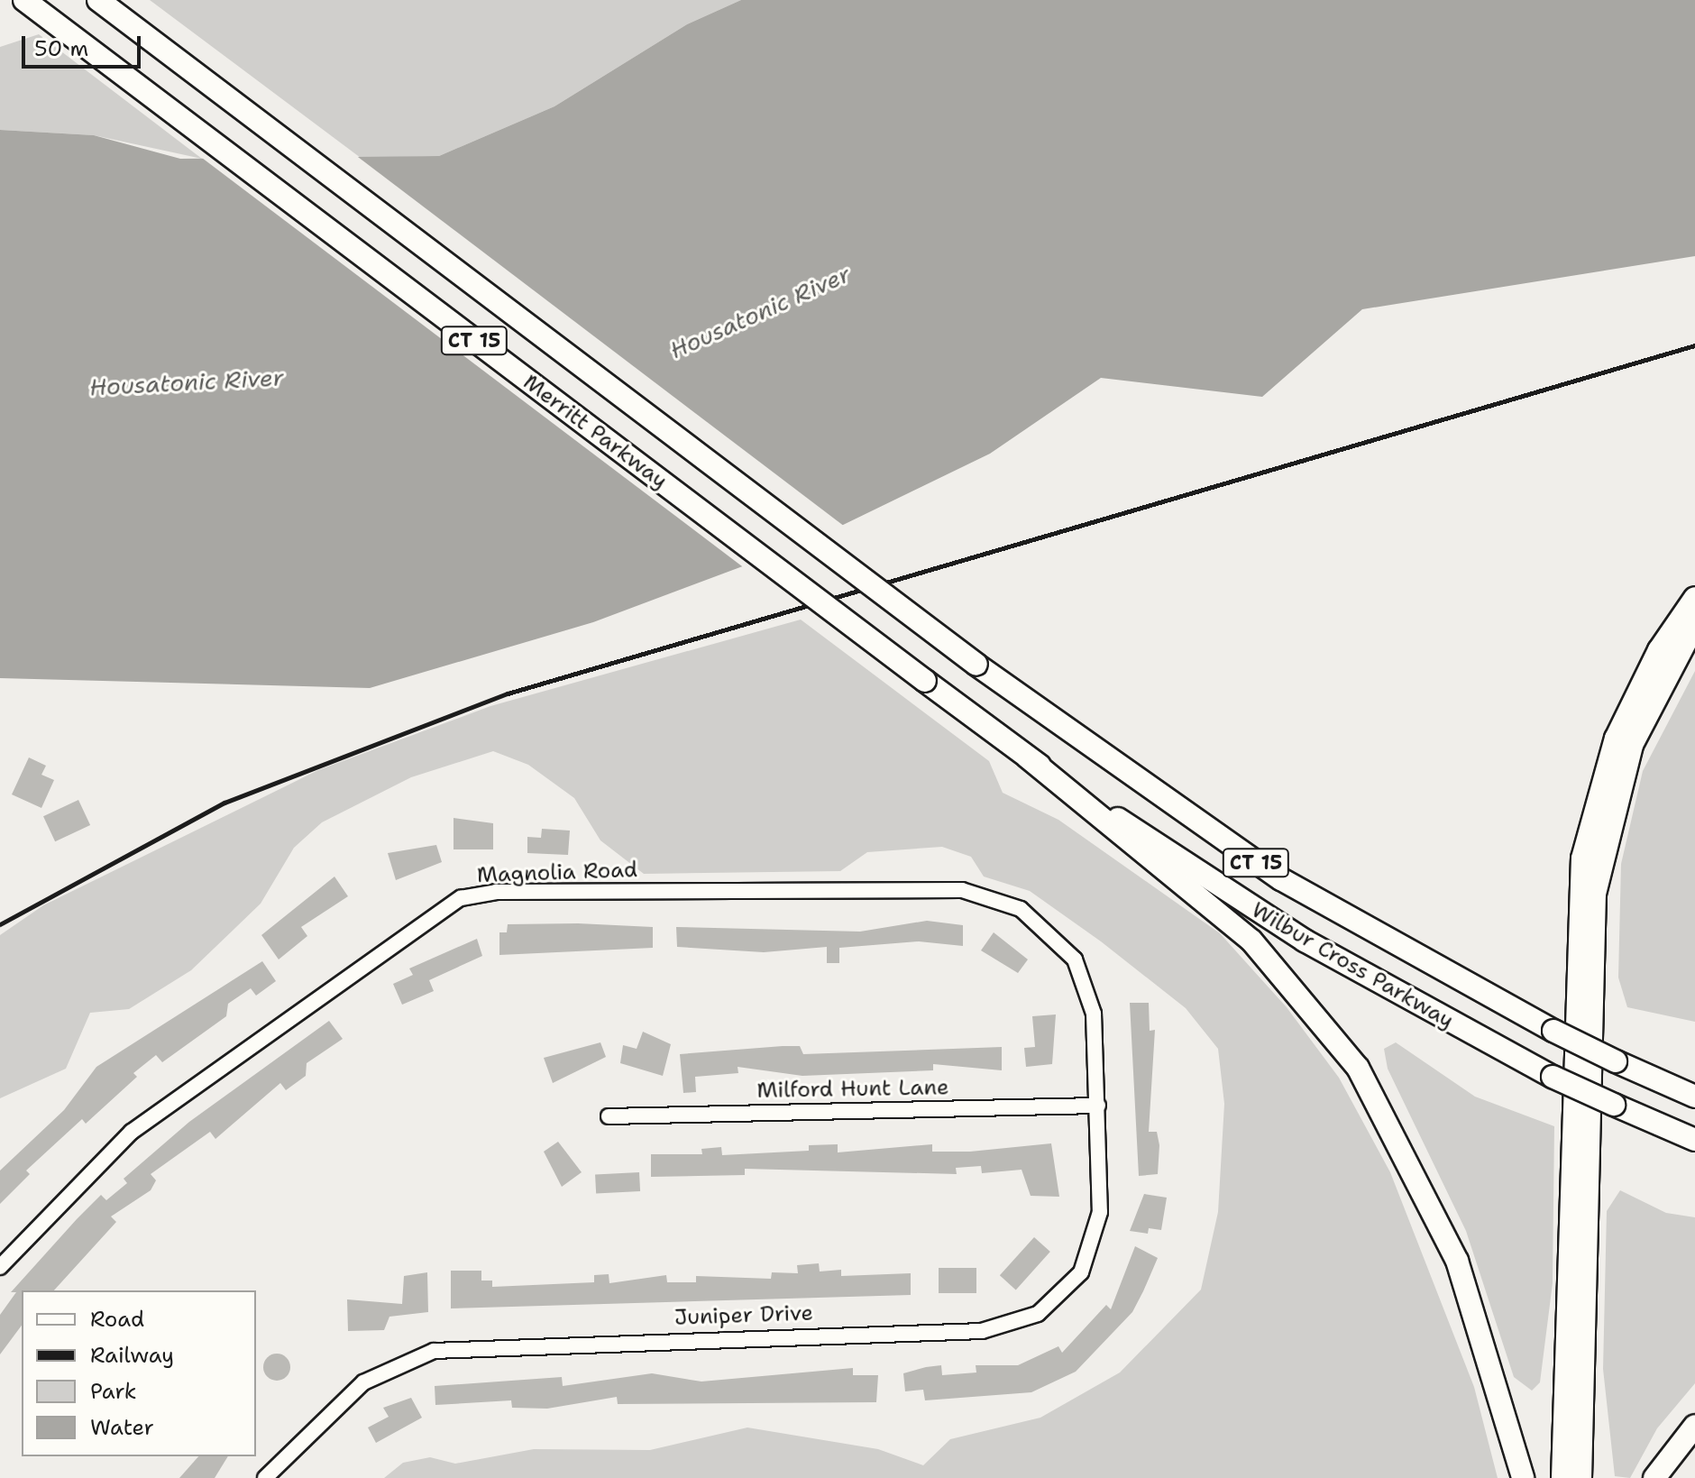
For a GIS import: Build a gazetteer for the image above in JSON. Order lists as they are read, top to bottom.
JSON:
{
  "streets": {
    "highway": ["CT 15", "Merritt Parkway", "Wilbur Cross Parkway"],
    "street": ["Magnolia Road", "Milford Hunt Lane", "Juniper Drive"]
  },
  "crossings": [
    ["Merritt Parkway", "Wilbur Cross Parkway"],
    ["Magnolia Road", "Milford Hunt Lane"],
    ["Magnolia Road", "Juniper Drive"],
    ["Milford Hunt Lane", "Juniper Drive"]
  ],
  "water": ["Housatonic River"],
  "legend": [
    "Road",
    "Railway",
    "Park",
    "Water"
  ],
  "scale_bar": "50 m"
}
